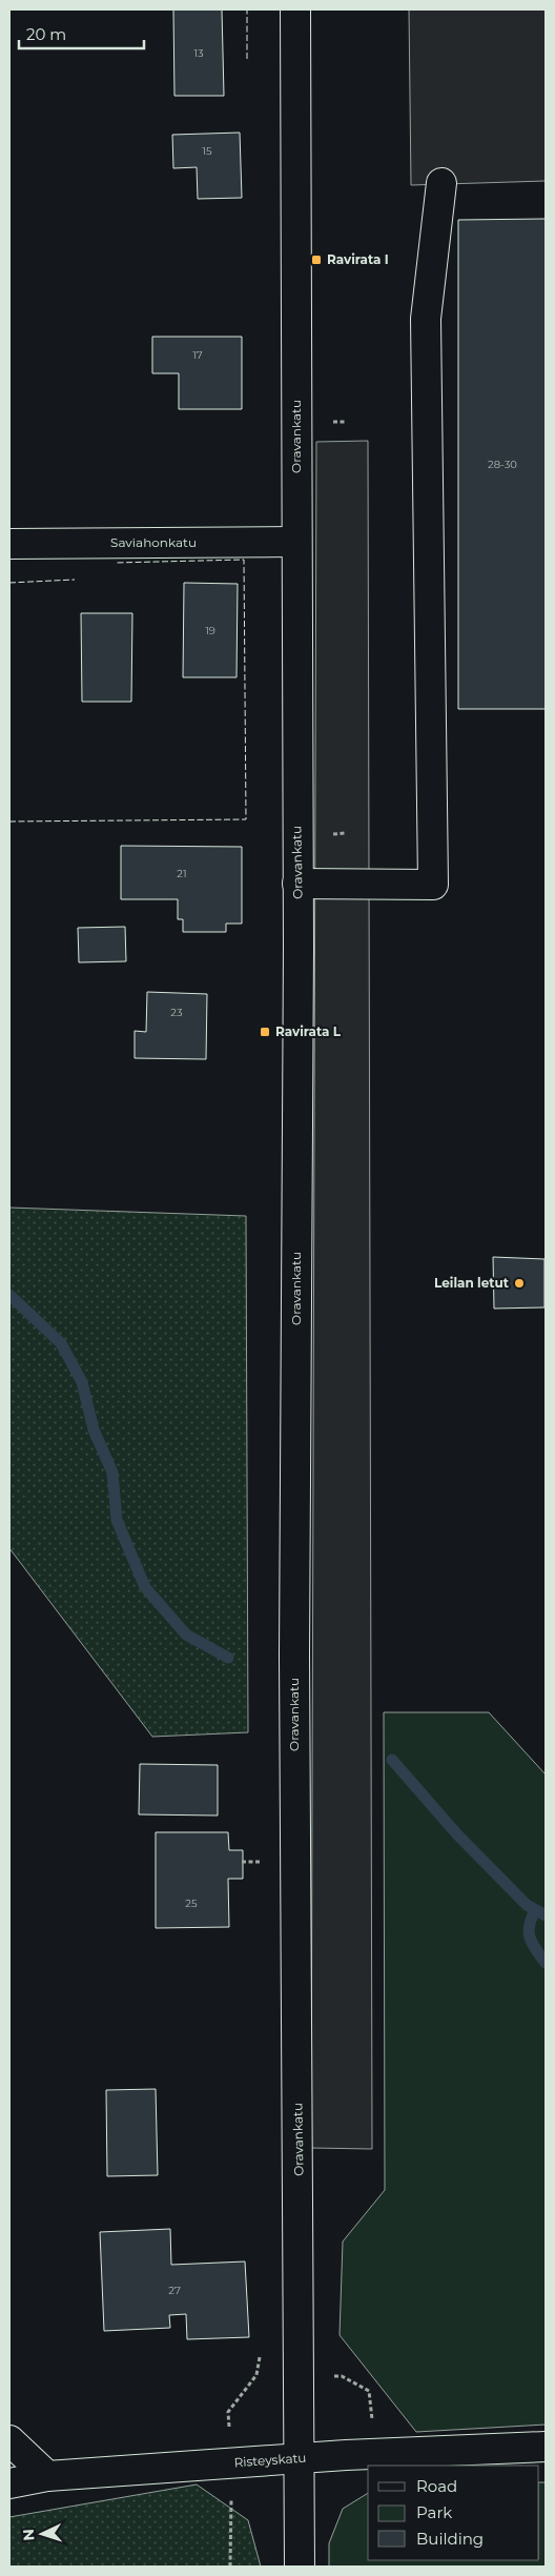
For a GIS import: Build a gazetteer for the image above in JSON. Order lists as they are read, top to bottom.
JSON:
{
  "streets": {
    "street": ["Oravankatu", "Saviahonkatu", "Risteyskatu"]
  },
  "crossings": [
    ["Oravankatu", "Saviahonkatu"],
    ["Oravankatu", "Risteyskatu"]
  ],
  "places": {
    "transit": ["Ravirata I", "Ravirata L"],
    "other": ["Leilan letut"]
  },
  "house_numbers": [
    "13",
    "15",
    "17",
    "28-30",
    "19",
    "21",
    "23",
    "25",
    "27"
  ],
  "legend": ["Road", "Park", "Building"],
  "scale_bar": "20 m",
  "north": "left"
}
